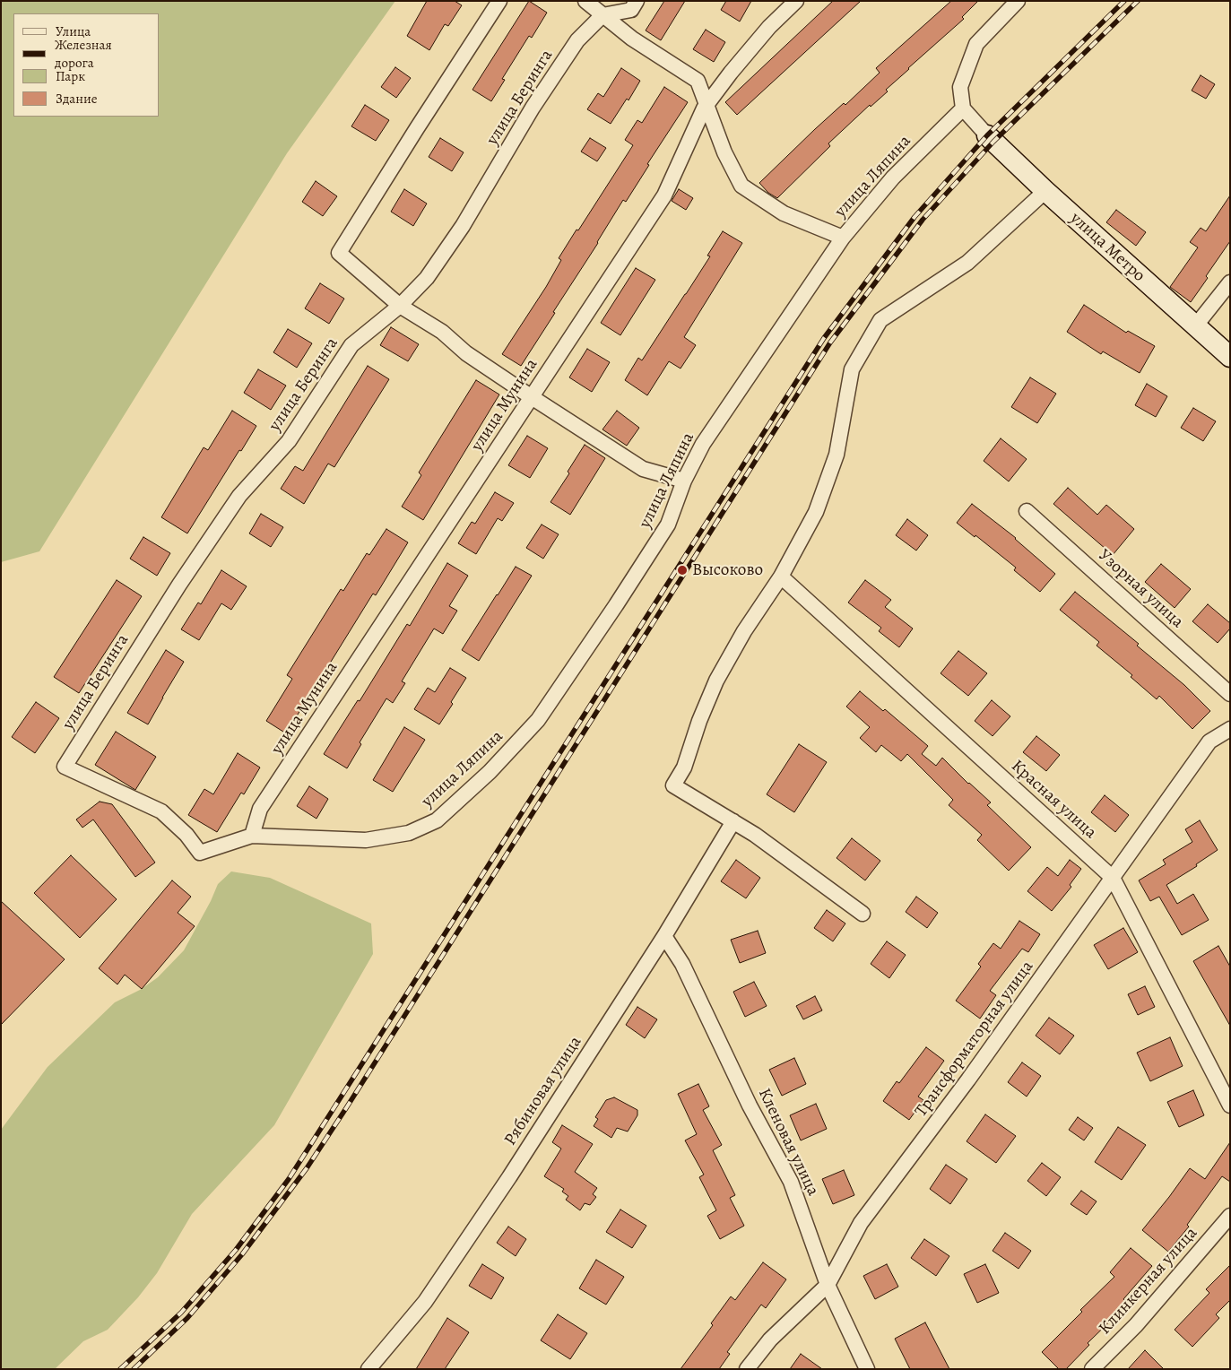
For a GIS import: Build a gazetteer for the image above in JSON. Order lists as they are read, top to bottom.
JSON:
{
  "streets": {
    "street": [
      "улица Беринга",
      "улица Ляпина",
      "улица Метро",
      "улица Мунина",
      "Узорная улица",
      "Красная улица",
      "Трансформаторная улица",
      "Рябиновая улица",
      "Кленовая улица",
      "Клинкерная улица"
    ]
  },
  "crossings": [
    ["улица Беринга", "улица Ляпина"],
    ["улица Беринга", "улица Мунина"],
    ["улица Ляпина", "улица Мунина"],
    ["Красная улица", "Трансформаторная улица"],
    ["Трансформаторная улица", "Кленовая улица"],
    ["Рябиновая улица", "Кленовая улица"]
  ],
  "places": ["Высоково"],
  "legend": [
    "Улица",
    "Железная дорога",
    "Парк",
    "Здание"
  ]
}
